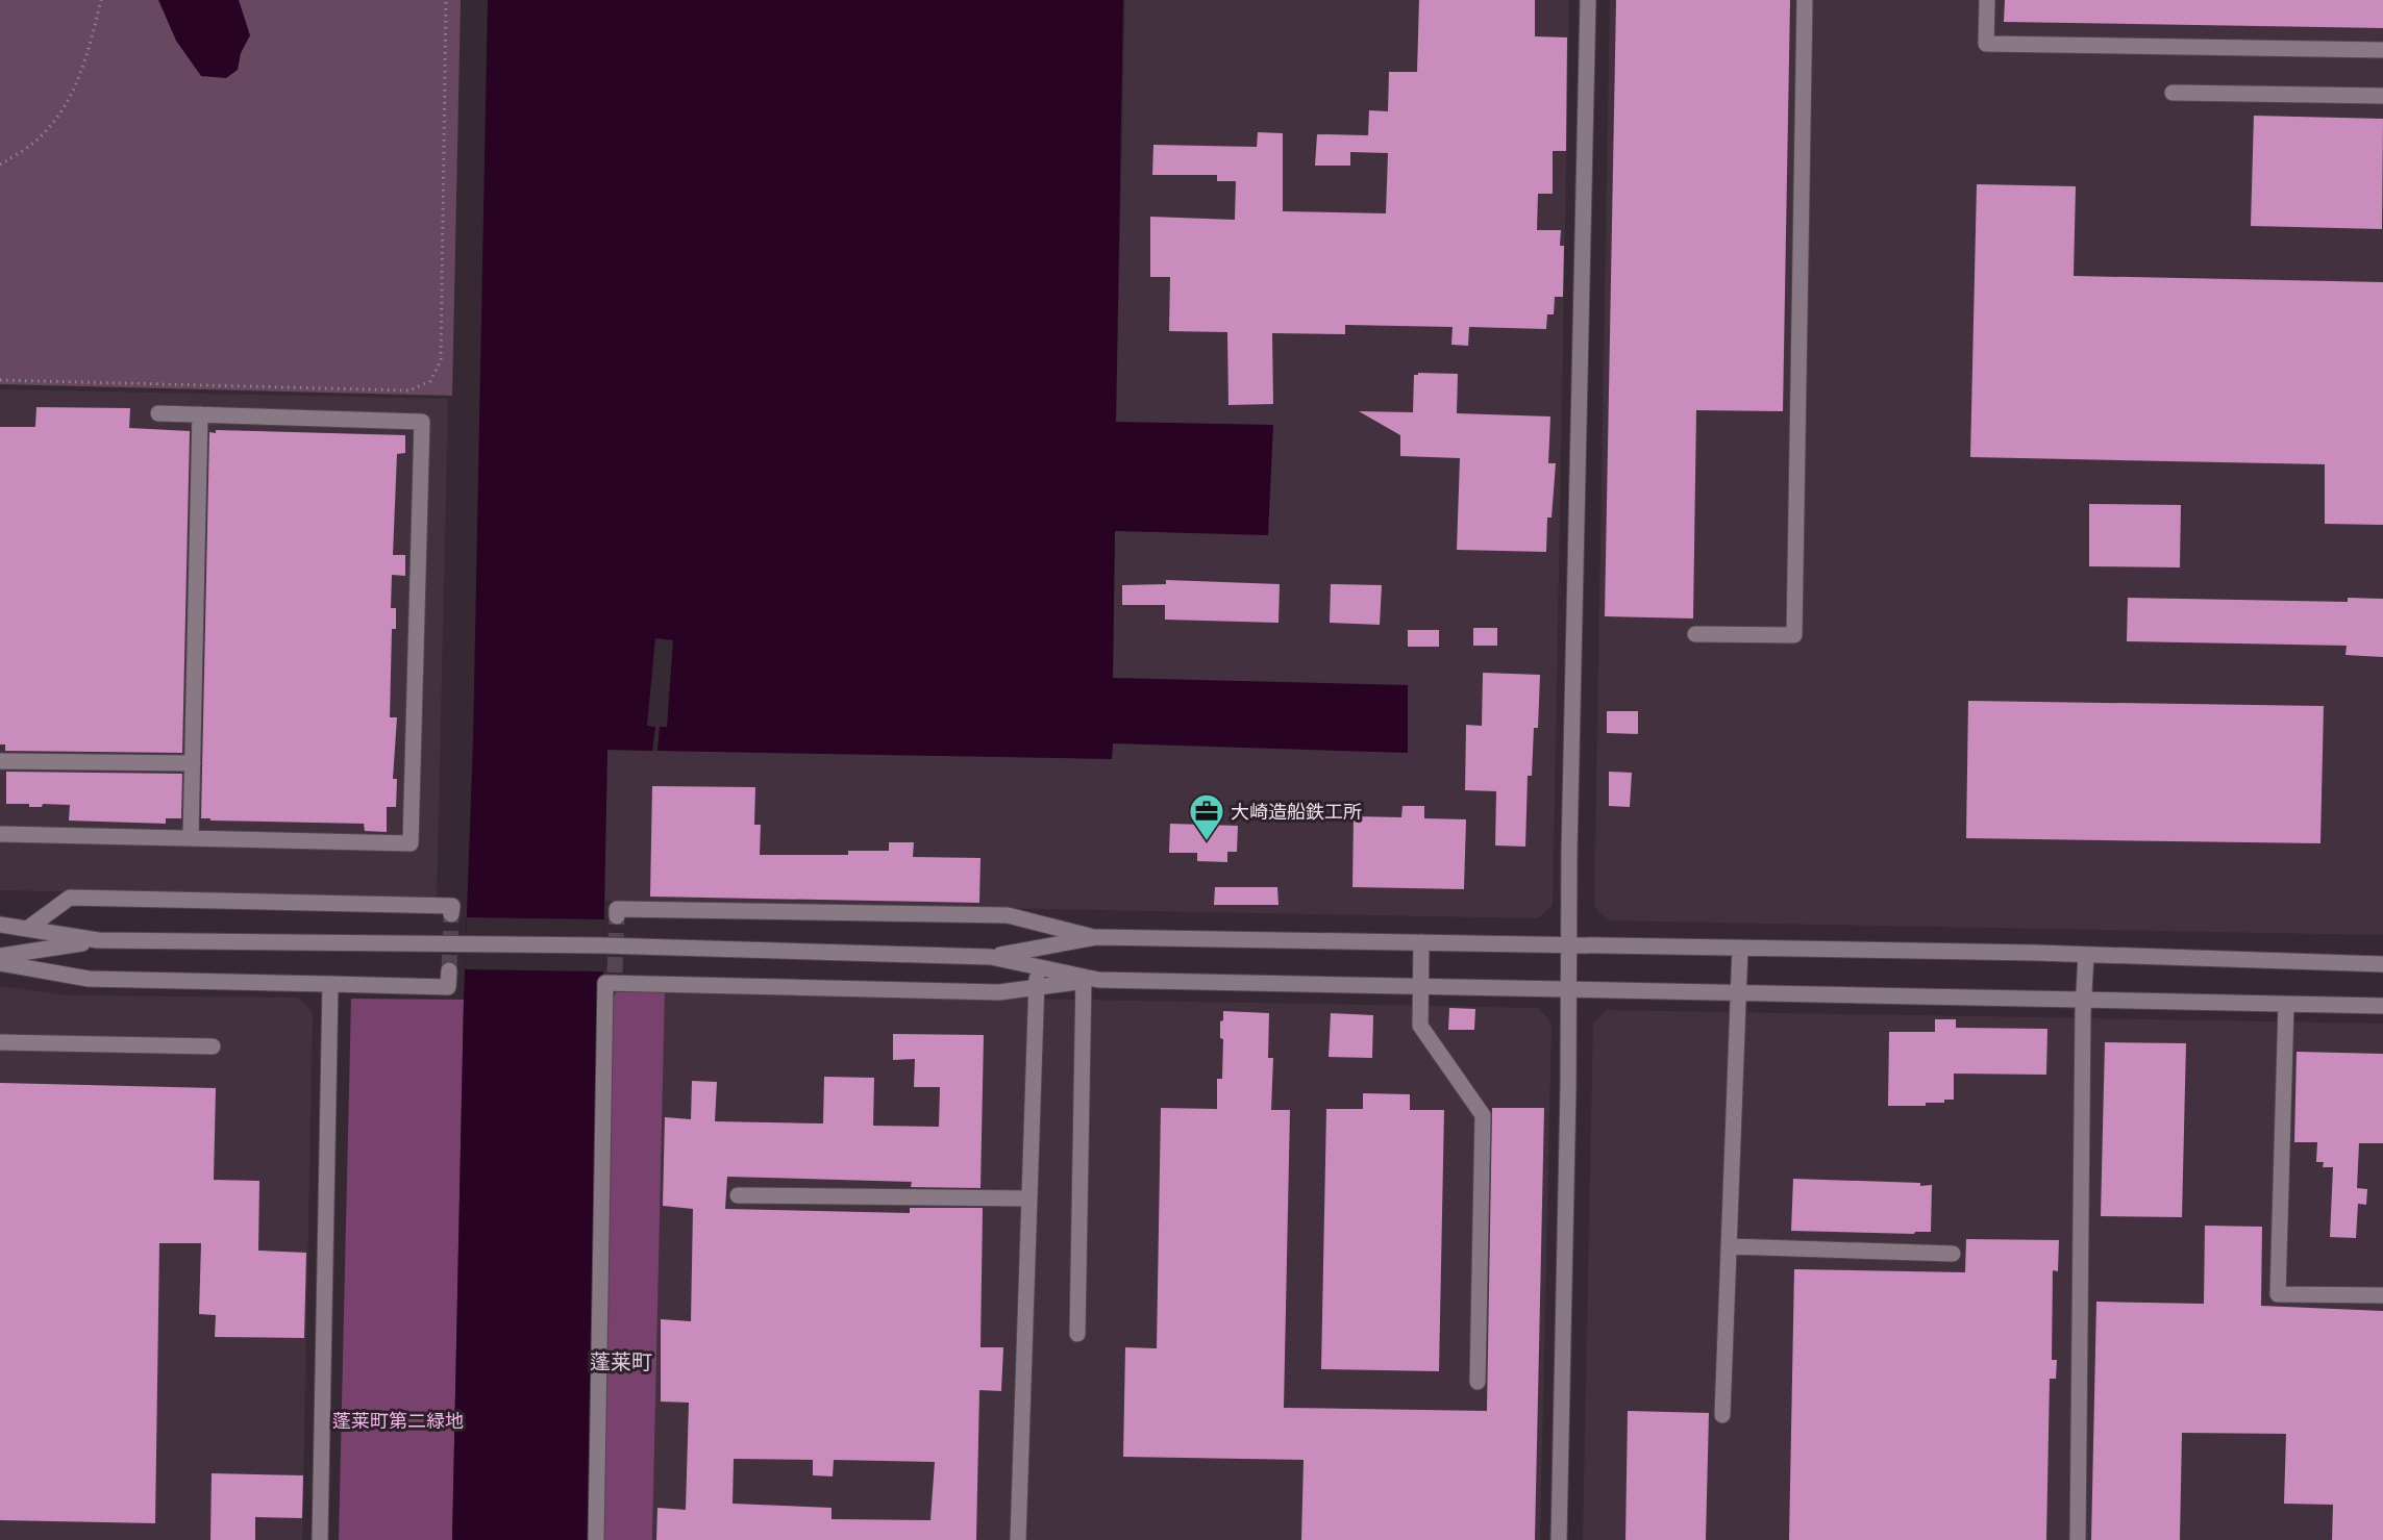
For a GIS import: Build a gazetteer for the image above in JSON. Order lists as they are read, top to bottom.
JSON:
{
  "districts": ["蓬莱町"],
  "parks": ["蓬莱町第二緑地"],
  "places": {
    "office": ["大崎造船鉄工所"]
  }
}
